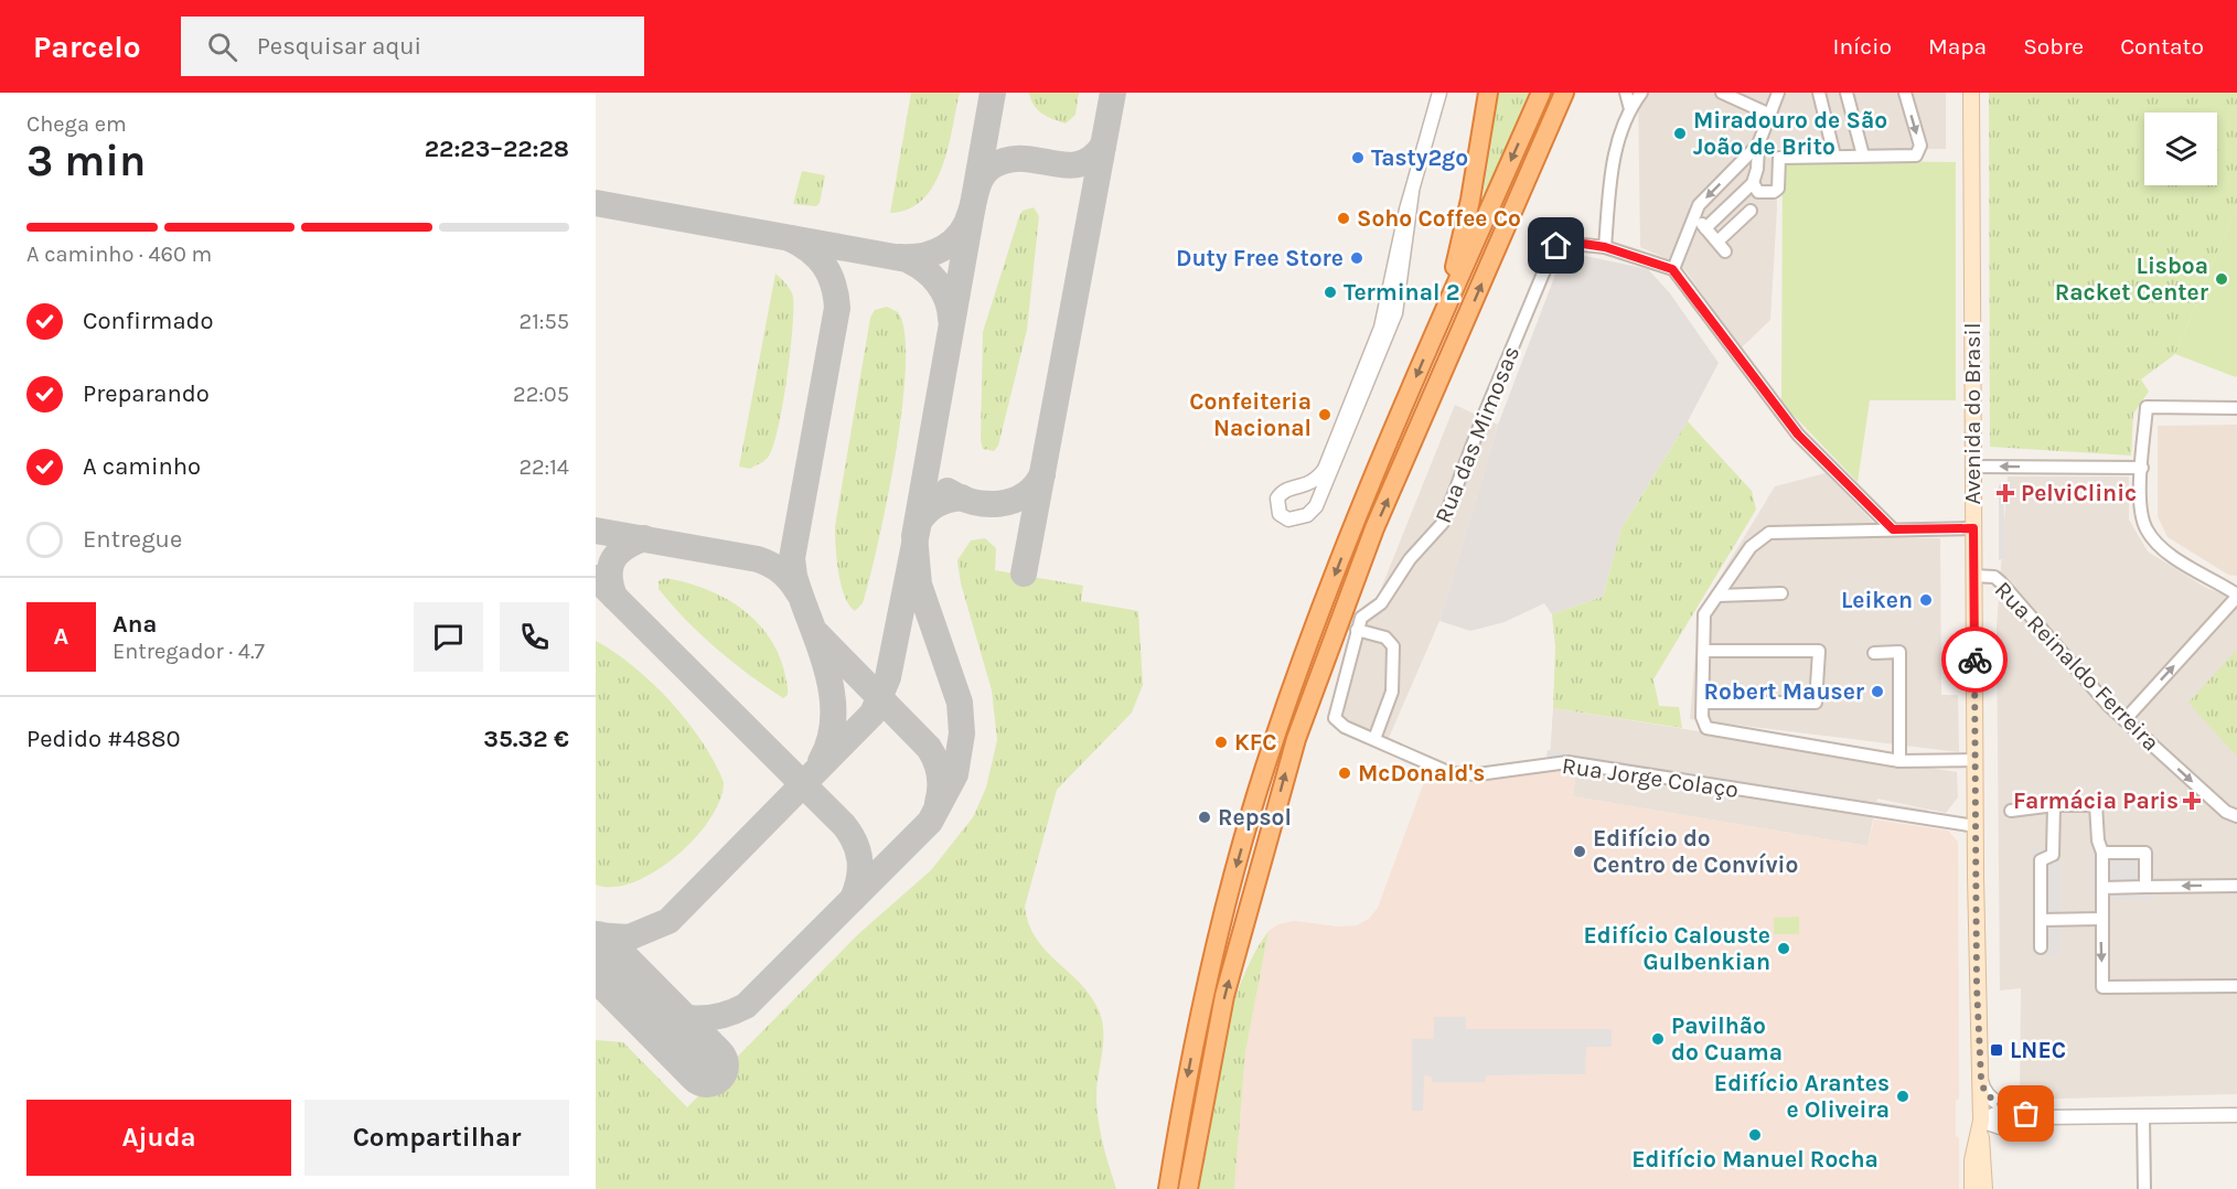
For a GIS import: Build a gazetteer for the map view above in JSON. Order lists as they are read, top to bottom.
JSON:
{
  "streets": {
    "main road": ["Avenida do Brasil"],
    "street": ["Rua das Mimosas", "Rua Reinaldo Ferreira", "Rua Jorge Colaço"]
  },
  "crossings": [
    ["Avenida do Brasil", "Rua Reinaldo Ferreira"],
    ["Avenida do Brasil", "Rua Jorge Colaço"],
    ["Rua das Mimosas", "Rua Jorge Colaço"]
  ],
  "one_way": ["Rua Reinaldo Ferreira"],
  "places": {
    "other": [
      "Miradouro de São João de Brito",
      "Tasty2go",
      "Soho Coffee Co",
      "Duty Free Store",
      "Lisboa Racket Center",
      "Terminal 2",
      "Confeiteria Nacional",
      "Leiken",
      "Robert Mauser",
      "KFC",
      "McDonald's",
      "Repsol",
      "Edifício do Centro de Convívio",
      "Edifício Calouste Gulbenkian",
      "Pavilhão do Cuama",
      "Edifício Arantes e Oliveira",
      "Edifício Manuel Rocha"
    ],
    "health": ["PelviClinic", "Farmácia Paris"],
    "transit": ["LNEC"]
  },
  "page": {
    "header": "Parcelo",
    "search": "Pesquisar aqui",
    "nav": [
      "Início",
      "Mapa",
      "Sobre",
      "Contato"
    ],
    "heading": ["3 min", "Chega em", "22:23–22:28"],
    "panel": [
      "Ana",
      "Entregador · 4.7",
      "Pedido #4880",
      "35.32 €"
    ],
    "bar": "A caminho · 460 m",
    "list": [
      ["Confirmado", "21:55"],
      ["Preparando", "22:05"],
      ["A caminho", "22:14"],
      "Entregue"
    ],
    "round": "A",
    "buttons": ["Ajuda", "Compartilhar"]
  }
}
